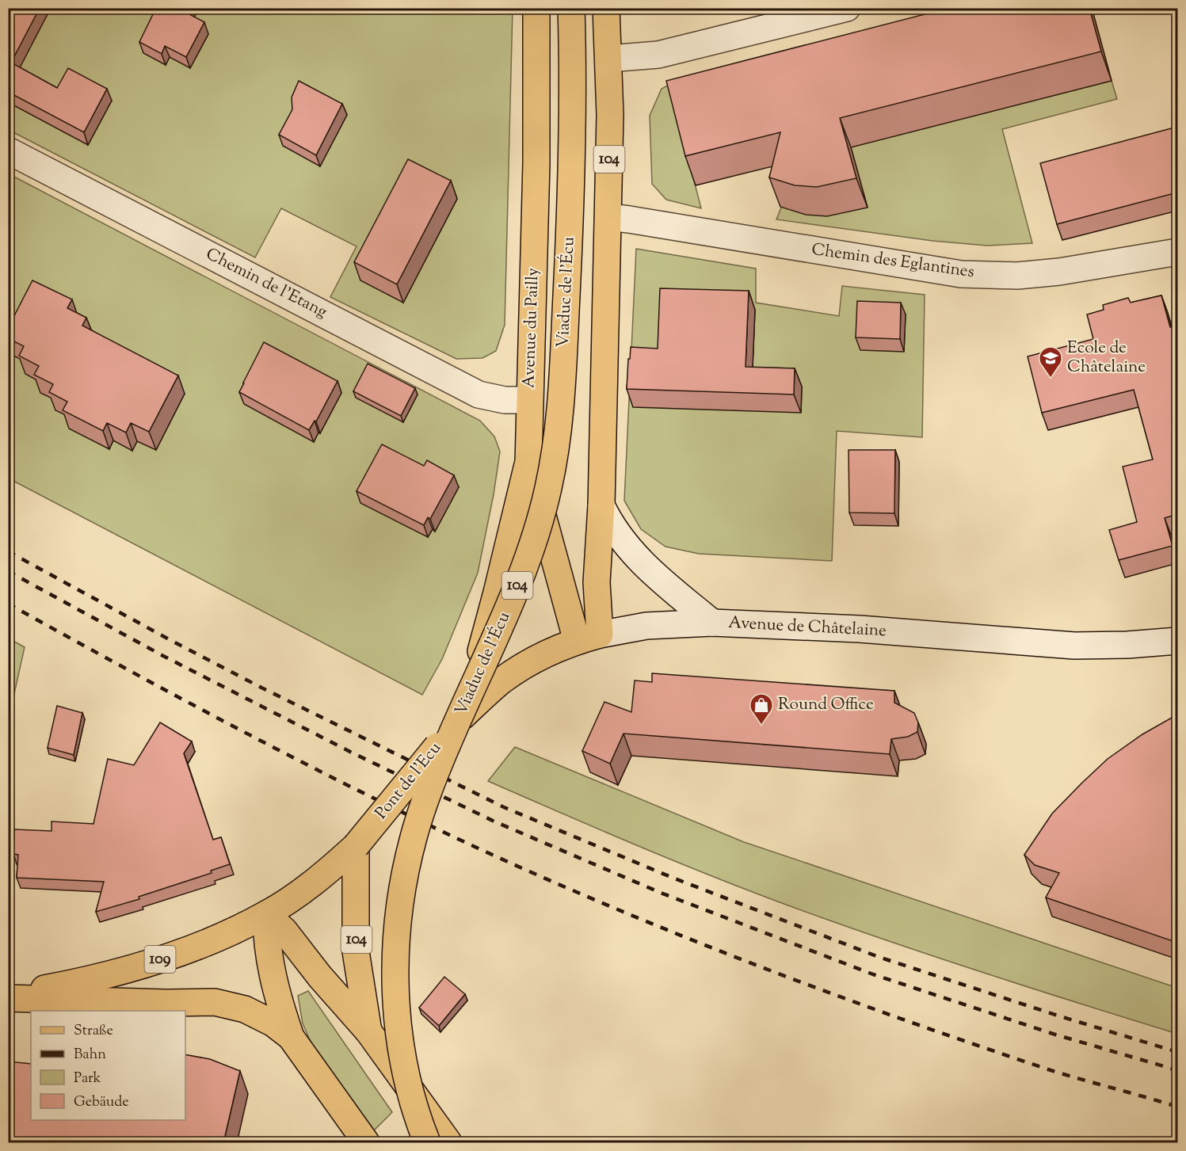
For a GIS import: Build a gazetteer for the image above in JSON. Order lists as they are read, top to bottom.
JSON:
{
  "streets": {
    "main road": [
      "104",
      "Viaduc de l'Écu",
      "Avenue du Pailly",
      "Avenue de Châtelaine",
      "Pont de l'Ecu",
      "109"
    ],
    "street": ["Chemin des Eglantines", "Chemin de l'Etang"]
  },
  "crossings": [
    ["104", "Chemin des Eglantines"],
    ["104", "Avenue du Pailly"],
    ["104", "Avenue de Châtelaine"],
    ["104", "Pont de l'Ecu"],
    ["104", "109"],
    ["Chemin de l'Etang", "Avenue du Pailly"],
    ["Avenue du Pailly", "Avenue de Châtelaine"],
    ["Avenue de Châtelaine", "Pont de l'Ecu"],
    ["Pont de l'Ecu", "109"]
  ],
  "places": {
    "school or university": ["Ecole de Châtelaine"],
    "shop": ["Round Office"]
  },
  "legend": [
    "Straße",
    "Bahn",
    "Park",
    "Gebäude"
  ]
}
